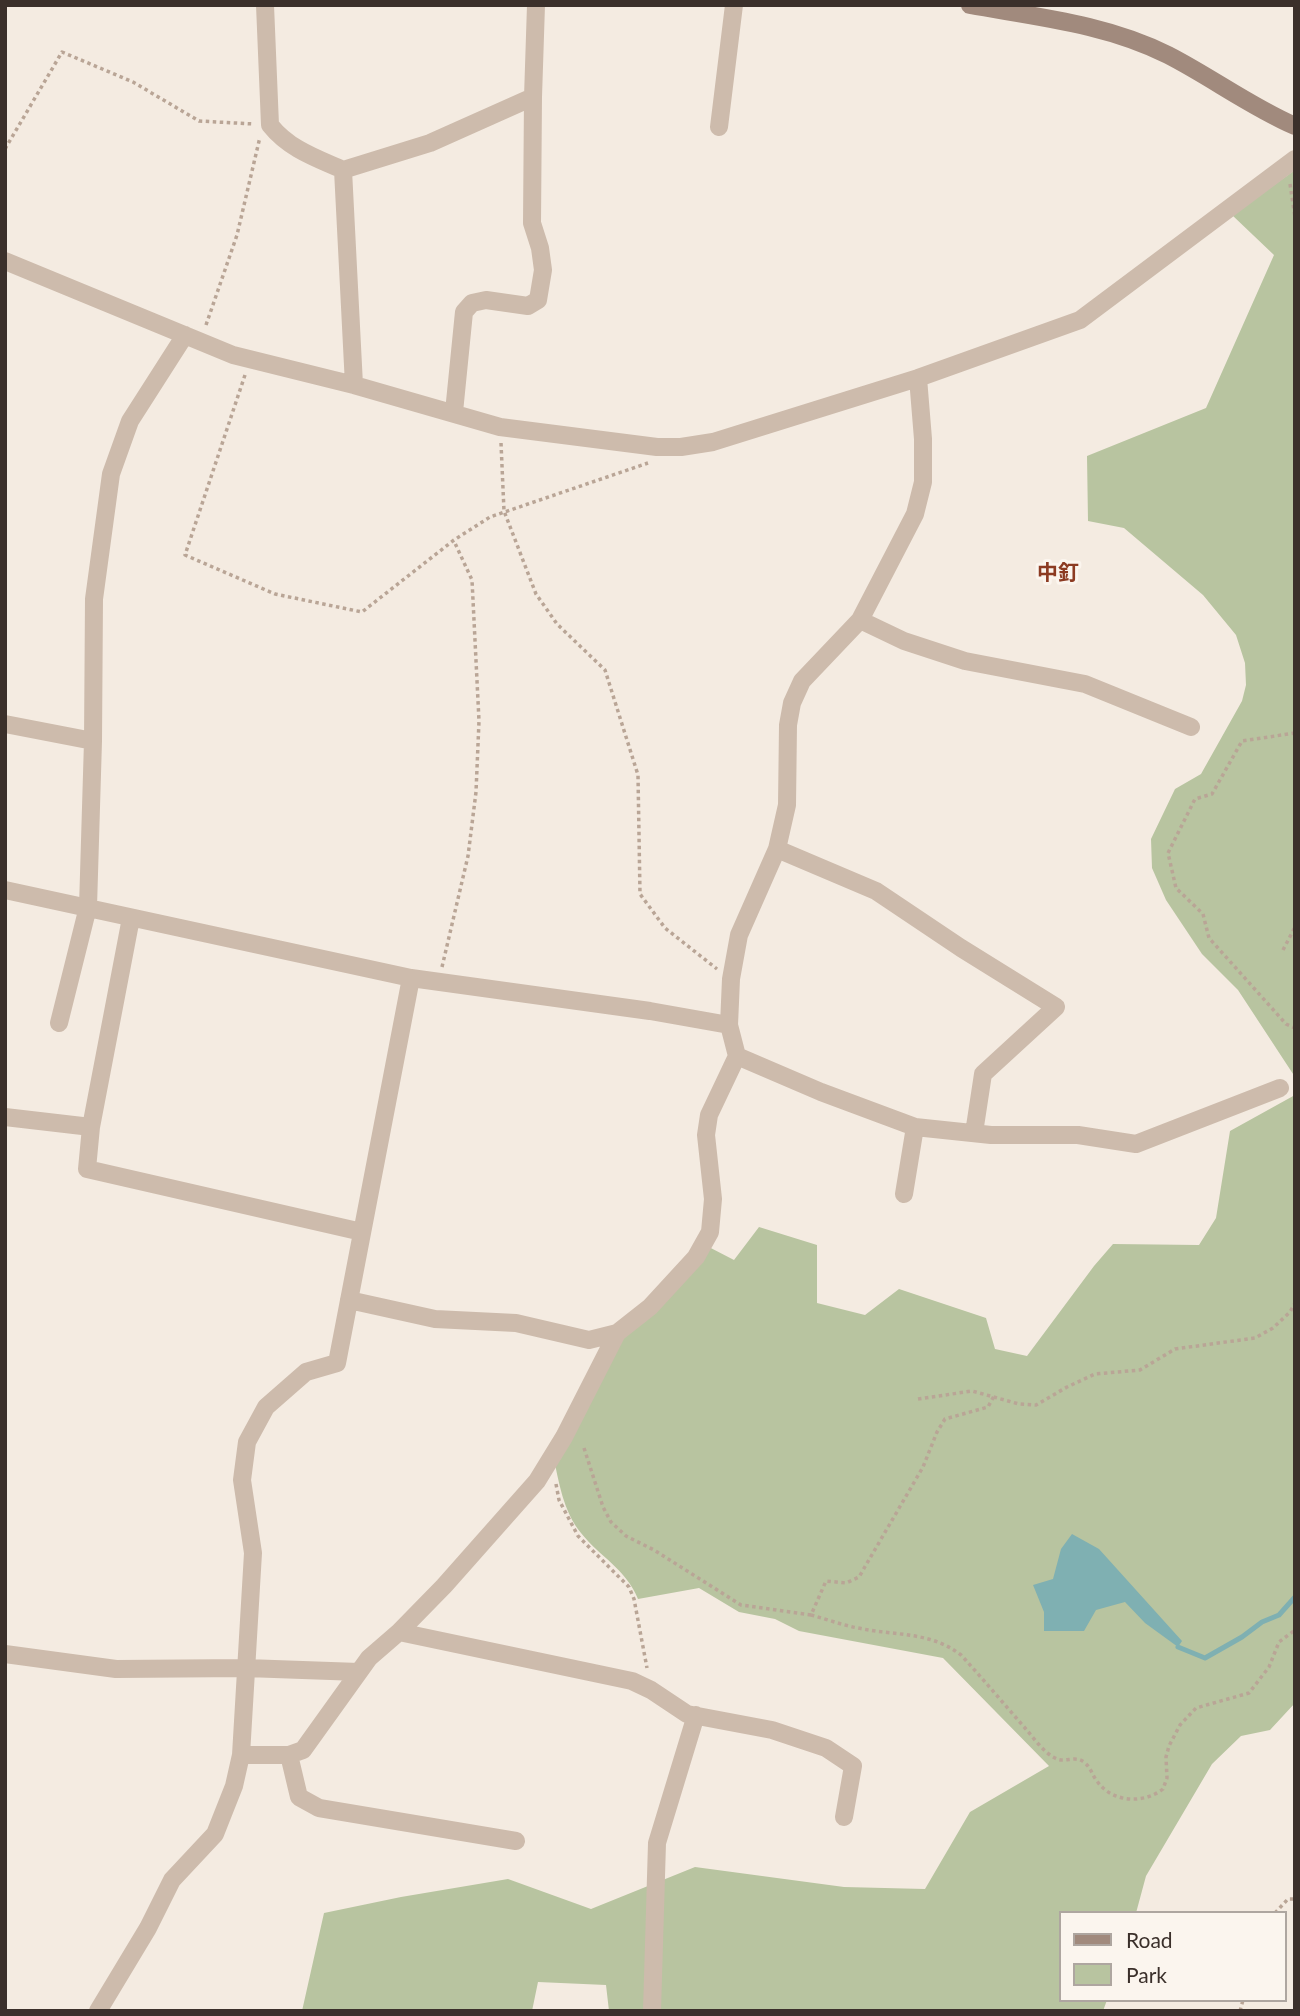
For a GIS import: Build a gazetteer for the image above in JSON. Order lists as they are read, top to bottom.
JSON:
{
  "districts": ["中釘"],
  "legend": ["Road", "Park"]
}
